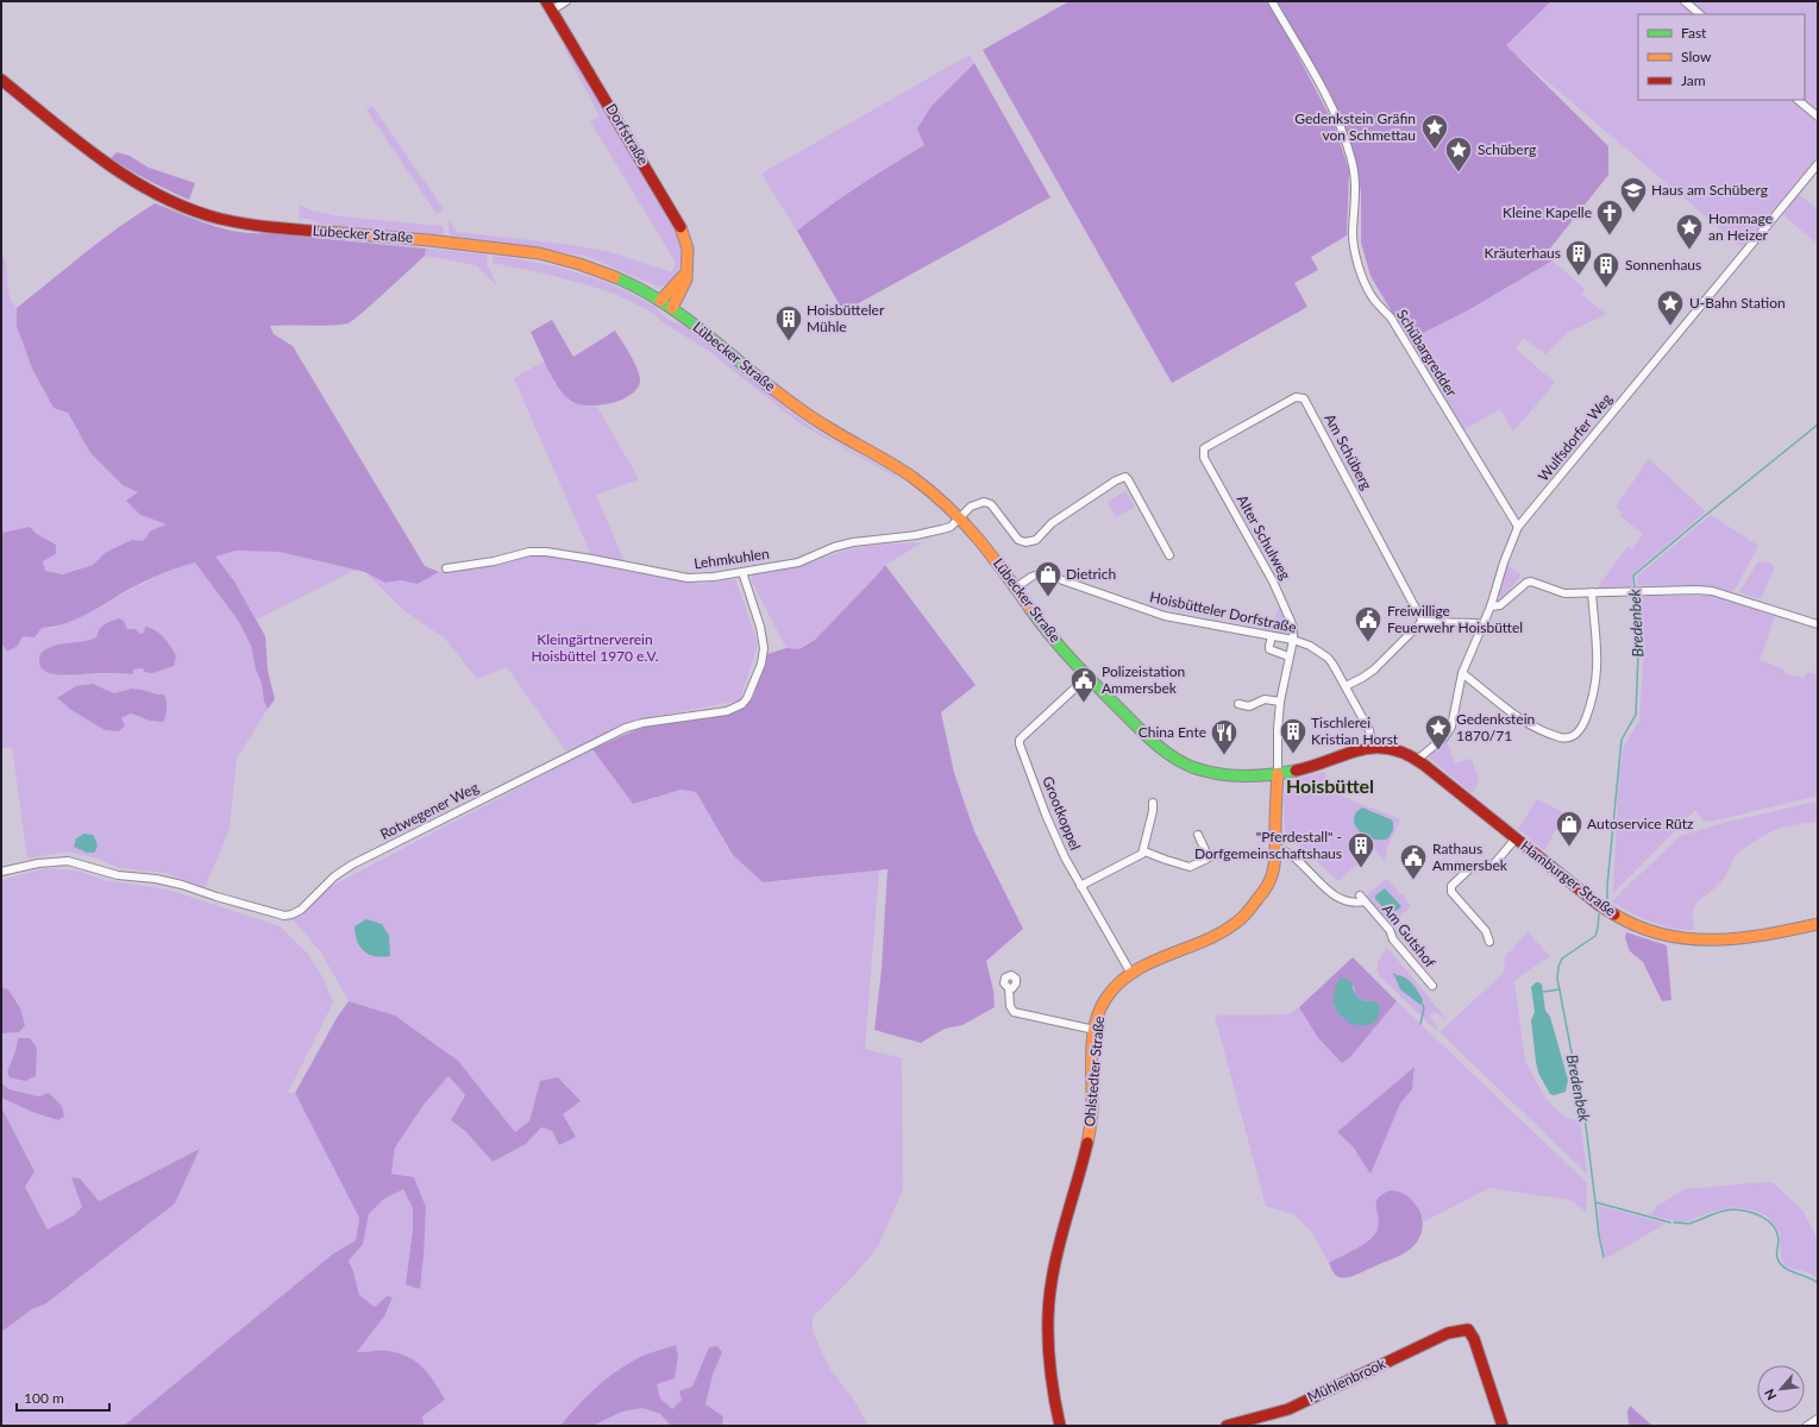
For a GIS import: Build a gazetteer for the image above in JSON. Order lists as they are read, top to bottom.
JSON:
{
  "streets": {
    "main road": [
      "Dorfstraße",
      "Lübecker Straße",
      "Hamburger Straße",
      "Ohlstedter Straße",
      "Mühlenbrook"
    ],
    "street": [
      "Schübargredder",
      "Wulfsdorfer Weg",
      "Am Schüberg",
      "Alter Schulweg",
      "Lehmkuhlen",
      "Hoisbütteler Dorfstraße",
      "Rotwegener Weg",
      "Grootkoppel",
      "Am Gutshof"
    ]
  },
  "crossings": [
    ["Dorfstraße", "Lübecker Straße"],
    ["Lübecker Straße", "Lehmkuhlen"],
    ["Lübecker Straße", "Hoisbütteler Dorfstraße"],
    ["Lübecker Straße", "Grootkoppel"],
    ["Lübecker Straße", "Hamburger Straße"],
    ["Lübecker Straße", "Ohlstedter Straße"],
    ["Schübargredder", "Wulfsdorfer Weg"],
    ["Wulfsdorfer Weg", "Hamburger Straße"],
    ["Am Schüberg", "Alter Schulweg"],
    ["Alter Schulweg", "Hoisbütteler Dorfstraße"],
    ["Lehmkuhlen", "Rotwegener Weg"],
    ["Hoisbütteler Dorfstraße", "Hamburger Straße"],
    ["Grootkoppel", "Ohlstedter Straße"],
    ["Am Gutshof", "Ohlstedter Straße"]
  ],
  "districts": ["Hoisbüttel"],
  "water": ["Bredenbek"],
  "parks": ["Kleingärtnerverein Hoisbüttel 1970 e.V."],
  "places": {
    "place": [
      "Gedenkstein Gräfin von Schmettau",
      "Schüberg",
      "Hommage an Heizer",
      "U-Bahn Station",
      "Gedenkstein 1870/71"
    ],
    "school or university": ["Haus am Schüberg"],
    "church": ["Kleine Kapelle"],
    "building": [
      "Kräuterhaus",
      "Sonnenhaus",
      "Hoisbütteler Mühle",
      "Tischlerei Kristian Horst",
      "\"Pferdestall\" - Dorfgemeinschaftshaus"
    ],
    "shop": ["Dietrich", "Autoservice Rütz"],
    "public building": ["Freiwillige Feuerwehr Hoisbüttel", "Polizeistation Ammersbek", "Rathaus Ammersbek"],
    "restaurant": ["China Ente"]
  },
  "legend": ["Fast", "Slow", "Jam"],
  "scale_bar": "100 m",
  "north": "bottom left"
}
